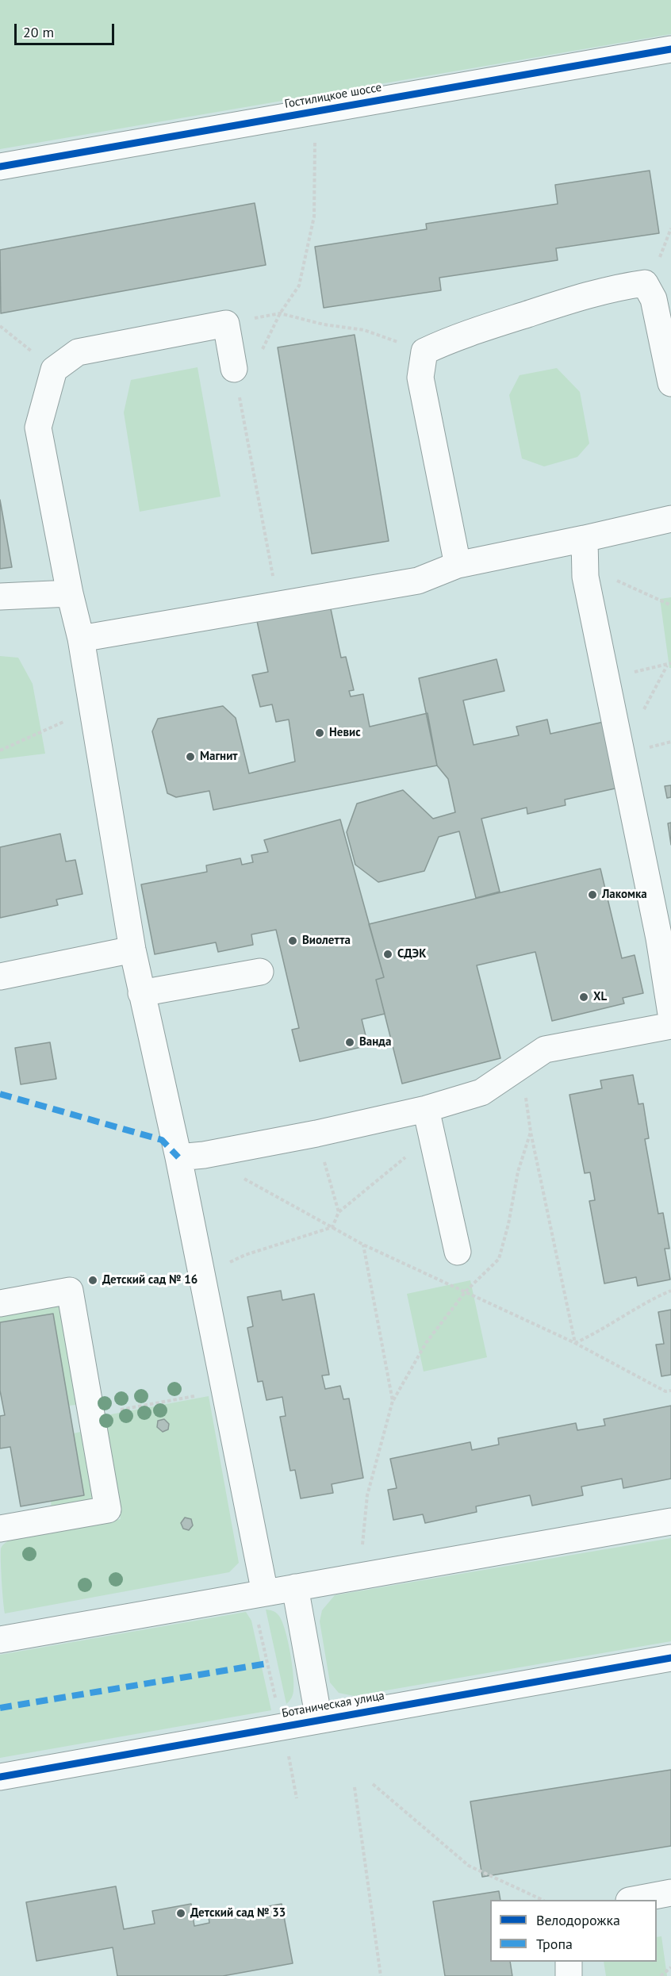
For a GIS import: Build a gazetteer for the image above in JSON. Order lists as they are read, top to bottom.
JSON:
{
  "streets": {
    "street": ["Гостилицкое шоссе", "Ботаническая улица"]
  },
  "places": [
    "Невис",
    "Магнит",
    "Лакомка",
    "Виолетта",
    "СДЭК",
    "XL",
    "Ванда",
    "Детский сад № 16",
    "Детский сад № 33"
  ],
  "legend": ["Велодорожка", "Тропа"],
  "scale_bar": "20 m"
}
